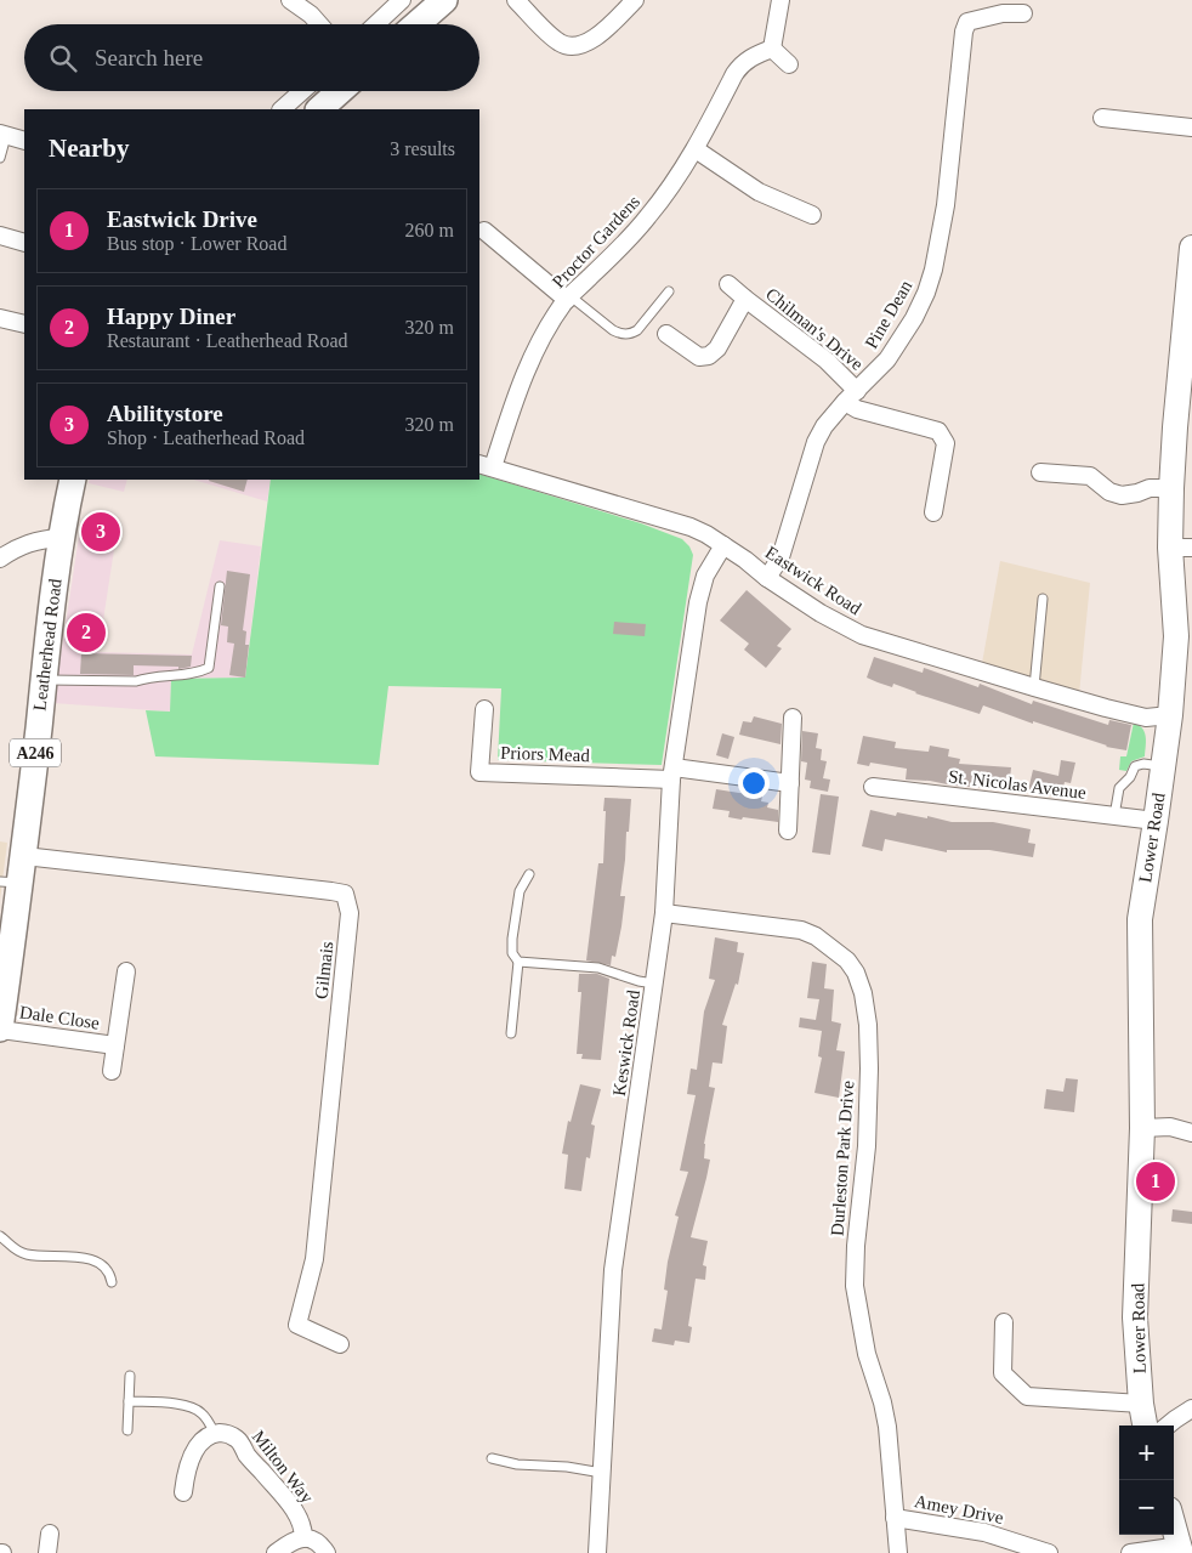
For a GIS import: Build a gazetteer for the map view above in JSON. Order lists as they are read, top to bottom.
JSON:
{
  "streets": {
    "main road": ["Leatherhead Road", "A246"],
    "street": [
      "Proctor Gardens",
      "Pine Dean",
      "Chilman's Drive",
      "Eastwick Road",
      "Priors Mead",
      "St. Nicolas Avenue",
      "Lower Road",
      "Gilmais",
      "Dale Close",
      "Keswick Road",
      "Durleston Park Drive",
      "Milton Way",
      "Amey Drive"
    ]
  },
  "crossings": [
    ["Proctor Gardens", "Eastwick Road"],
    ["Pine Dean", "Chilman's Drive"],
    ["Pine Dean", "Eastwick Road"],
    ["Eastwick Road", "Lower Road"],
    ["Eastwick Road", "Keswick Road"],
    ["Leatherhead Road", "Gilmais"],
    ["Leatherhead Road", "Dale Close"],
    ["Priors Mead", "Keswick Road"],
    ["St. Nicolas Avenue", "Lower Road"],
    ["Keswick Road", "Durleston Park Drive"],
    ["Durleston Park Drive", "Amey Drive"]
  ],
  "page": {
    "search": "Search here",
    "heading": ["Nearby", "3 results"],
    "list": [
      {
        "mark": "1",
        "name": "Eastwick Drive",
        "note": "Bus stop · Lower Road",
        "value": "260 m"
      },
      {
        "mark": "2",
        "name": "Happy Diner",
        "note": "Restaurant · Leatherhead Road",
        "value": "320 m"
      },
      {
        "mark": "3",
        "name": "Abilitystore",
        "note": "Shop · Leatherhead Road",
        "value": "320 m"
      }
    ],
    "pins": ["3", "2", "1"],
    "map_buttons": ["+", "−"]
  }
}
